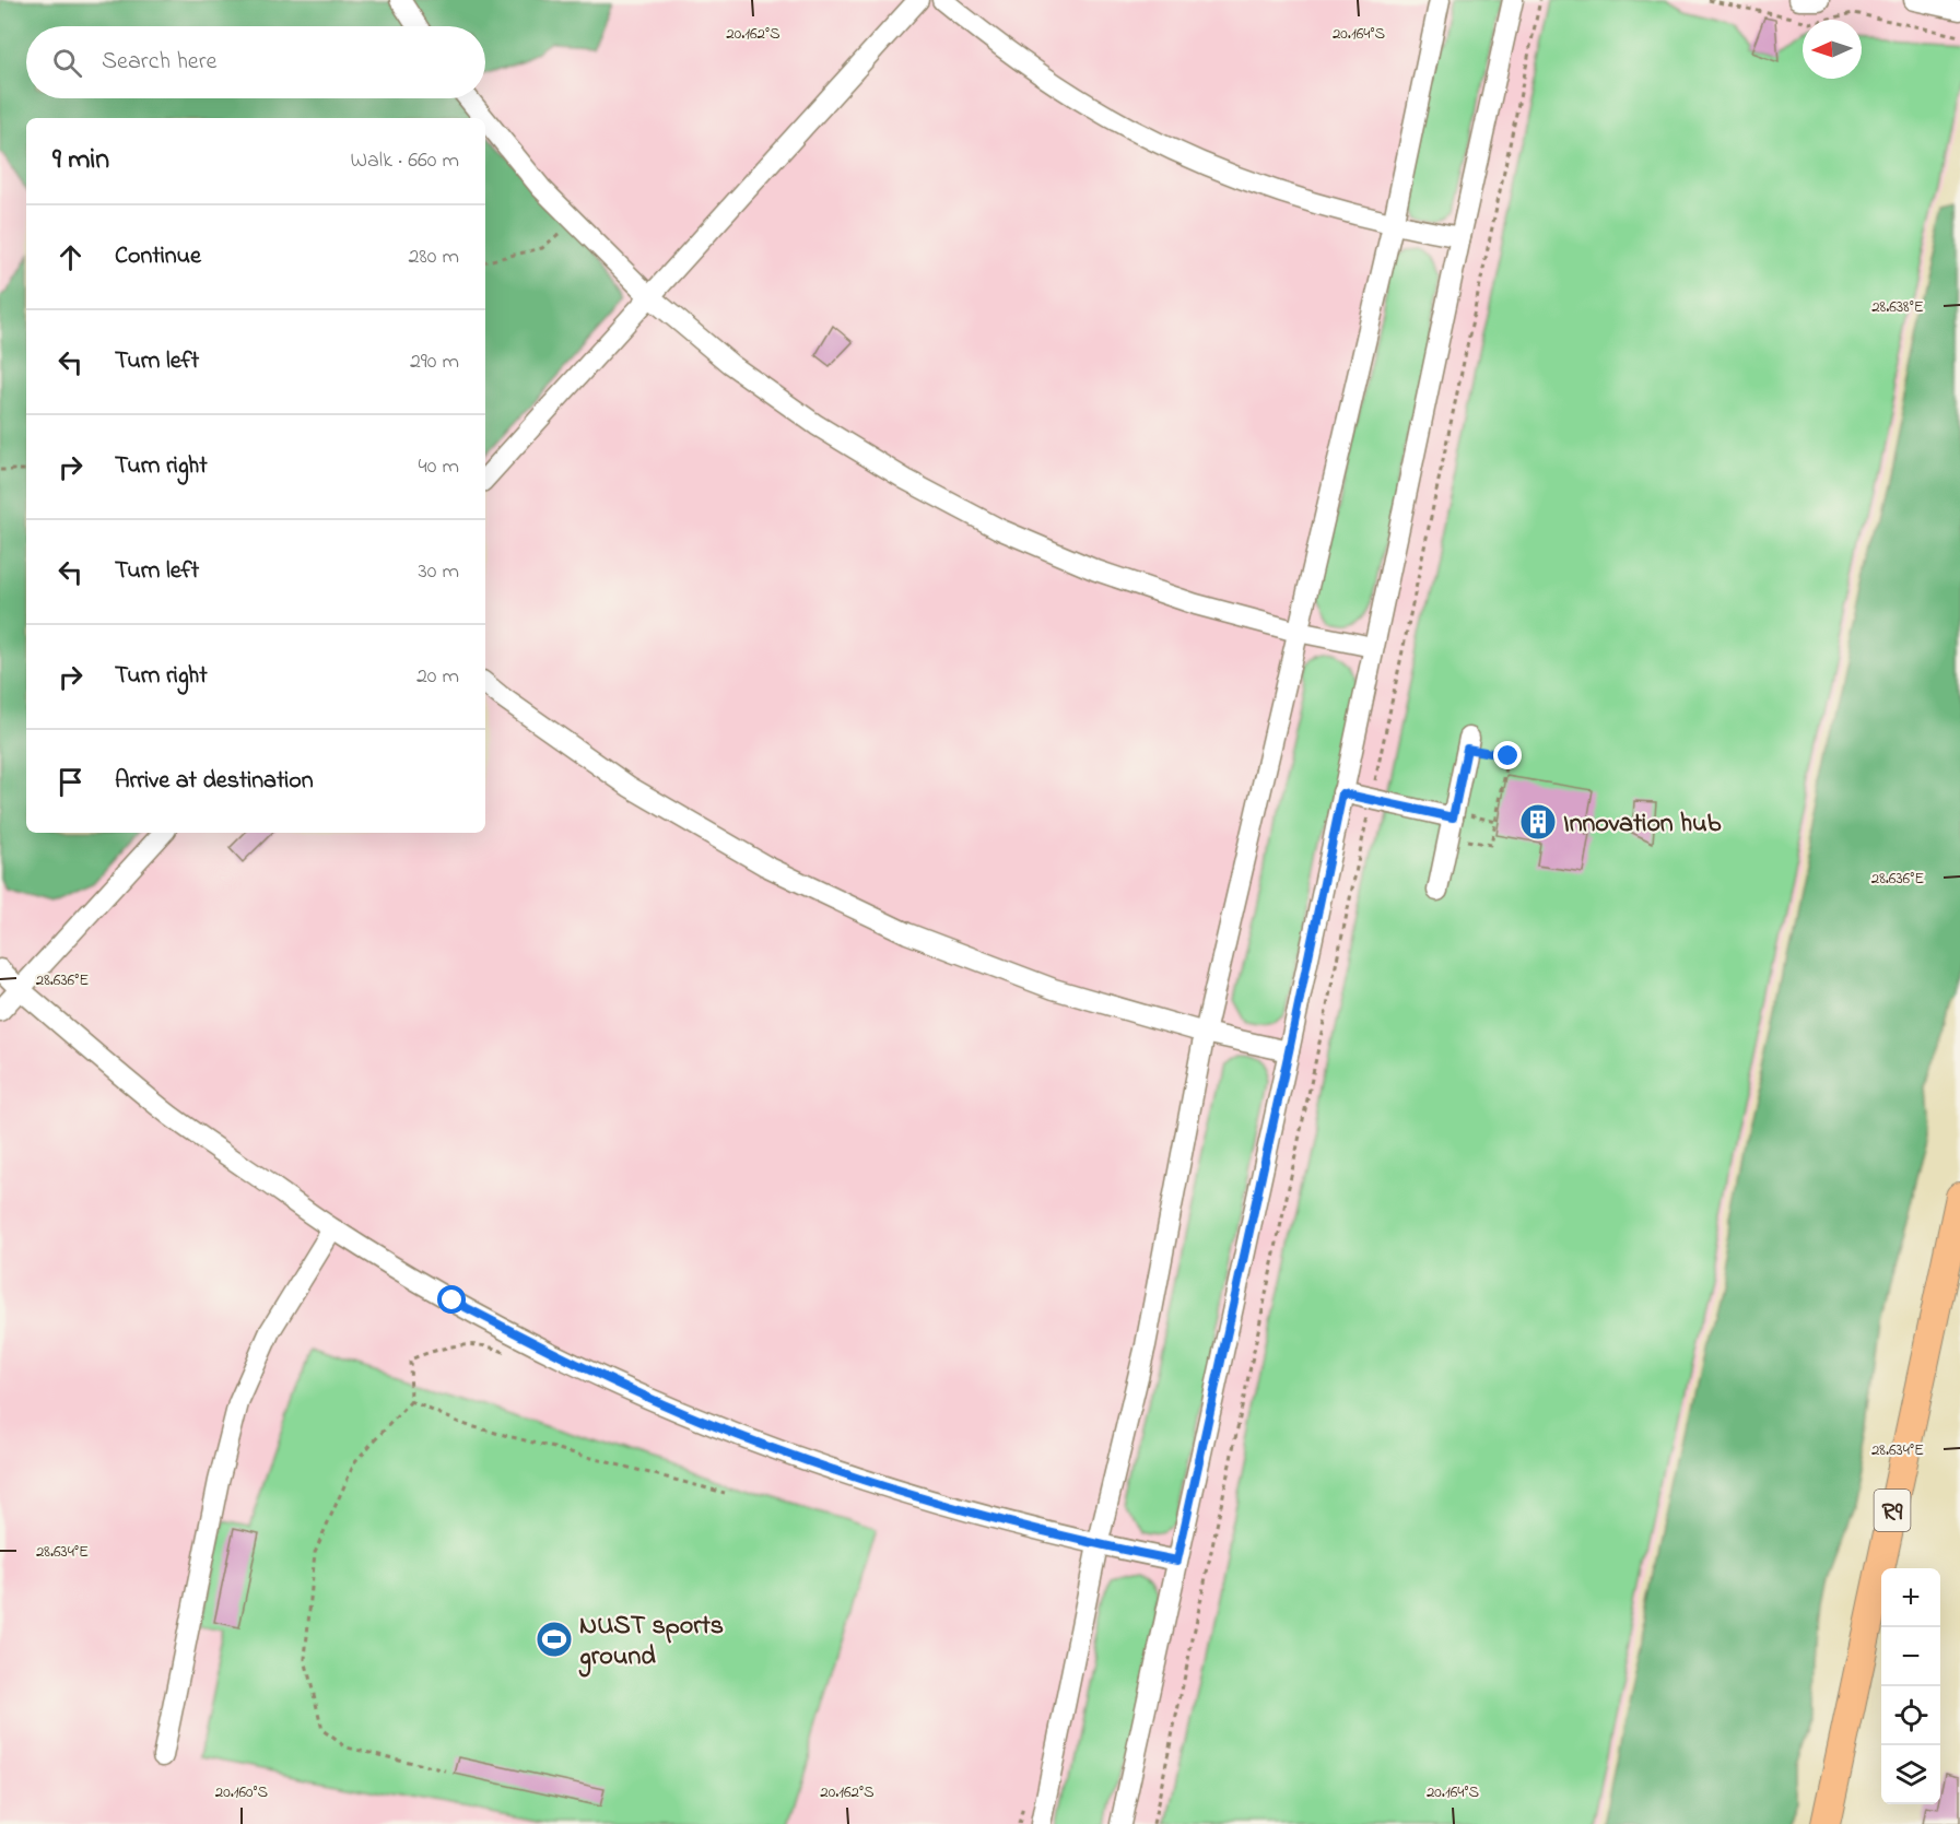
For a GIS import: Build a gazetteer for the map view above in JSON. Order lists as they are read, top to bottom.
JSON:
{
  "streets": {
    "highway": ["R9"]
  },
  "places": {
    "building": ["Innovation hub"],
    "sports": ["NUST sports ground"]
  },
  "north": "left",
  "page": {
    "search": "Search here",
    "heading": ["9 min", "Walk · 660 m"],
    "list": [
      ["Continue", "280 m"],
      ["Turn left", "290 m"],
      ["Turn right", "40 m"],
      ["Turn left", "30 m"],
      ["Turn right", "20 m"],
      "Arrive at destination"
    ],
    "map_buttons": ["+", "−"]
  },
  "coordinates": [
    "20.162°S",
    "20.164°S",
    "28.638°E",
    "28.636°E",
    "28.634°E",
    "20.160°S"
  ]
}
